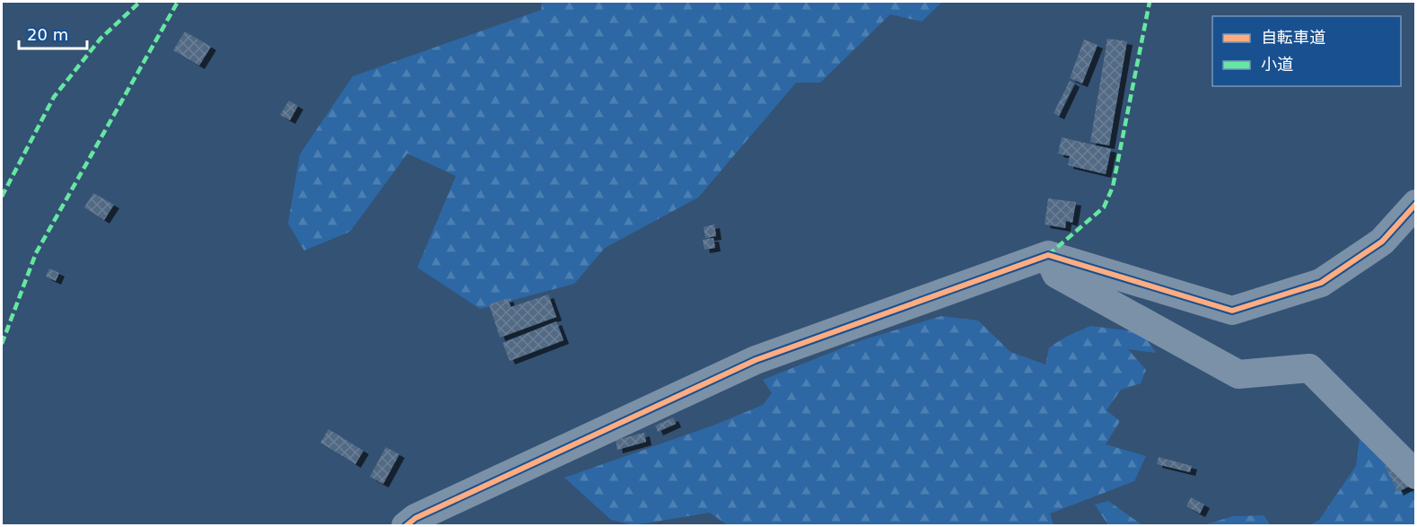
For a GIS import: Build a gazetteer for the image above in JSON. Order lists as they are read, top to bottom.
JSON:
{
  "legend": ["自転車道", "小道"],
  "scale_bar": "20 m"
}
